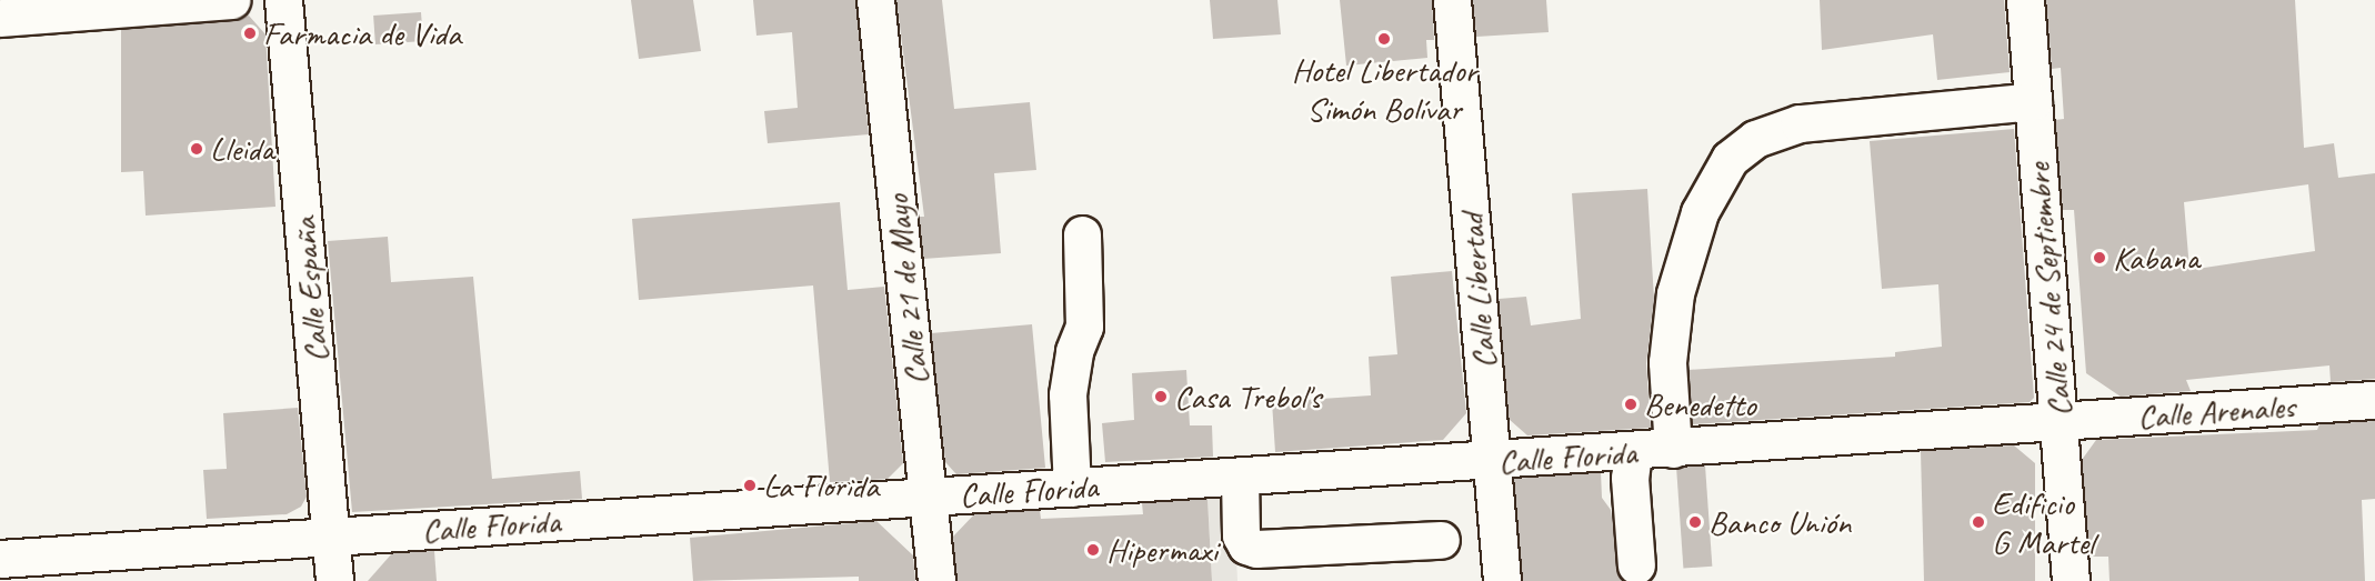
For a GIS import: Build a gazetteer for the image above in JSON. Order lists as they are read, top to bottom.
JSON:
{
  "streets": {
    "street": [
      "Calle España",
      "Calle 21 de Mayo",
      "Calle 24 de Septiembre",
      "Calle Libertad",
      "Calle Arenales",
      "Calle Florida"
    ]
  },
  "crossings": [
    ["Calle España", "Calle Florida"],
    ["Calle 21 de Mayo", "Calle Florida"],
    ["Calle 24 de Septiembre", "Calle Arenales"],
    ["Calle 24 de Septiembre", "Calle Florida"],
    ["Calle Libertad", "Calle Florida"],
    ["Calle Arenales", "Calle Florida"]
  ],
  "places": [
    "Farmacia de Vida",
    "Hotel Libertador Simón Bolívar",
    "Lleida",
    "Kabana",
    "Casa Trebol's",
    "Benedetto",
    "La Florida",
    "Banco Unión",
    "Edificio G Martel",
    "Hipermaxi"
  ]
}
